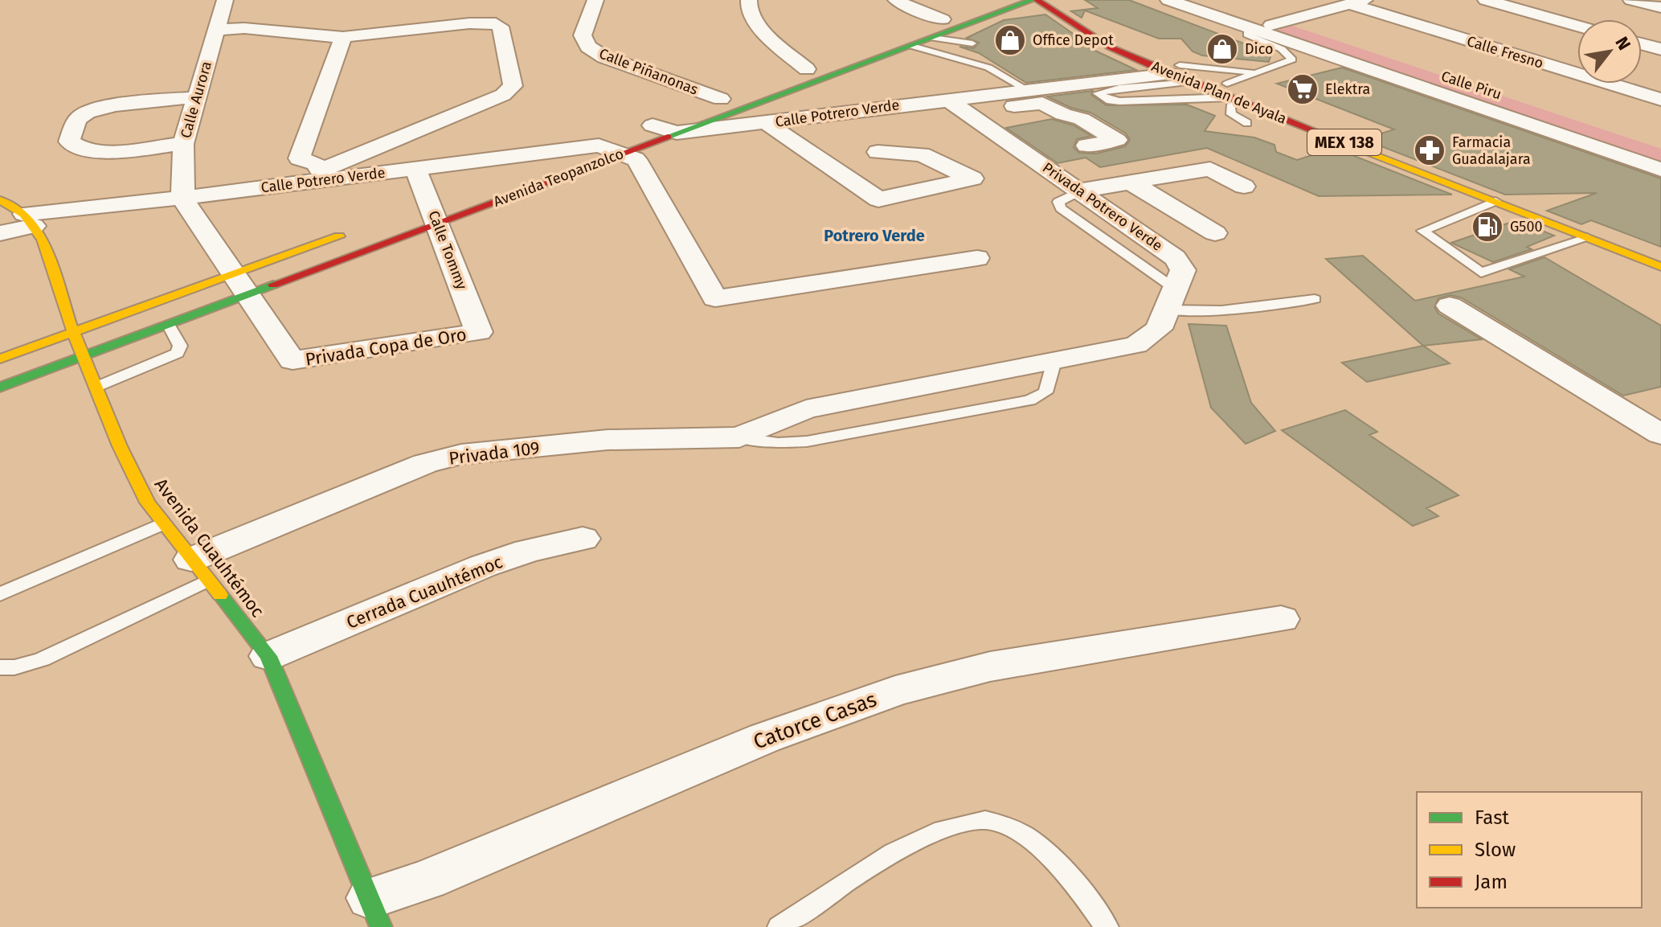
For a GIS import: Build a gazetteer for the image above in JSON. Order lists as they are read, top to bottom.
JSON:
{
  "streets": {
    "main road": [
      "Avenida Plan de Ayala",
      "MEX 138",
      "Avenida Teopanzolco",
      "Avenida Cuauhtémoc"
    ],
    "street": [
      "Calle Fresno",
      "Calle Piñanonas",
      "Calle Piru",
      "Calle Aurora",
      "Calle Potrero Verde",
      "Privada Potrero Verde",
      "Calle Tommy",
      "Privada Copa de Oro",
      "Privada 109",
      "Cerrada Cuauhtémoc",
      "Catorce Casas"
    ]
  },
  "crossings": [
    ["Avenida Plan de Ayala", "Calle Potrero Verde"],
    ["Avenida Plan de Ayala", "Avenida Teopanzolco"],
    ["Calle Aurora", "Calle Potrero Verde"],
    ["Calle Potrero Verde", "Avenida Teopanzolco"],
    ["Calle Potrero Verde", "Calle Tommy"],
    ["Calle Potrero Verde", "Avenida Cuauhtémoc"],
    ["Avenida Teopanzolco", "Calle Tommy"],
    ["Avenida Teopanzolco", "Privada Copa de Oro"],
    ["Avenida Teopanzolco", "Avenida Cuauhtémoc"],
    ["Privada Potrero Verde", "Privada 109"],
    ["Calle Tommy", "Privada Copa de Oro"],
    ["Privada 109", "Avenida Cuauhtémoc"],
    ["Avenida Cuauhtémoc", "Cerrada Cuauhtémoc"],
    ["Avenida Cuauhtémoc", "Catorce Casas"]
  ],
  "districts": ["Potrero Verde"],
  "places": {
    "shop": ["Office Depot", "Dico"],
    "supermarket": ["Elektra"],
    "pharmacy": ["Farmacia Guadalajara"],
    "fuel station": ["G500"]
  },
  "legend": ["Fast", "Slow", "Jam"],
  "north": "top right"
}
